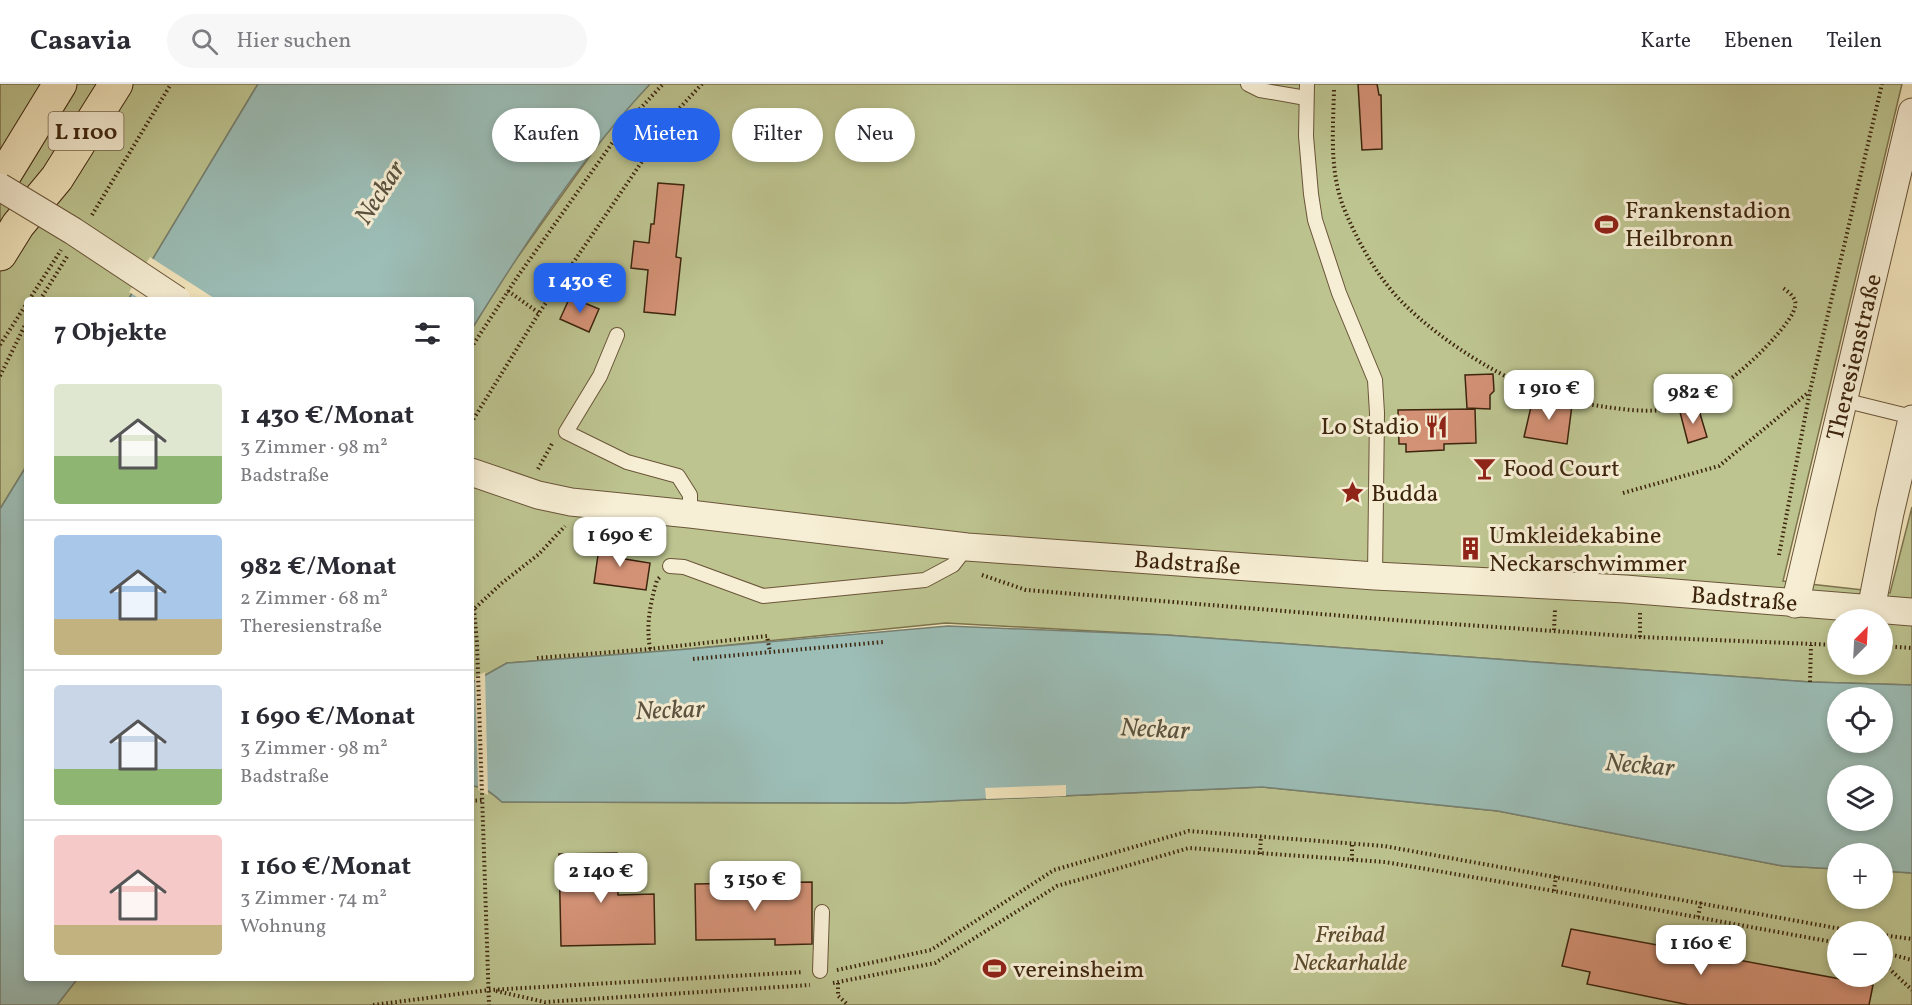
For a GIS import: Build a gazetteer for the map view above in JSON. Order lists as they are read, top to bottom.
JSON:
{
  "streets": {
    "main road": ["L 1100"],
    "street": ["Theresienstraße", "Badstraße"]
  },
  "crossings": [
    ["Theresienstraße", "Badstraße"]
  ],
  "water": ["Neckar"],
  "parks": ["Freibad Neckarhalde"],
  "places": {
    "sports": ["Frankenstadion Heilbronn", "vereinsheim"],
    "restaurant": ["Lo Stadio"],
    "bar": ["Food Court"],
    "place": ["Budda"],
    "building": ["Umkleidekabine Neckarschwimmer"]
  },
  "north": "top right",
  "page": {
    "header": "Casavia",
    "search": "Hier suchen",
    "nav": ["Karte", "Ebenen", "Teilen"],
    "chip": [
      "Kaufen",
      "Mieten",
      "Filter",
      "Neu"
    ],
    "price": [
      "1 430 €",
      "1 910 €",
      "982 €",
      "1 690 €",
      "2 140 €",
      "3 150 €",
      "1 160 €"
    ],
    "heading": "7 Objekte",
    "list": [
      {
        "name": "1 430 €/Monat",
        "note": "3 Zimmer · 98 m² · Badstraße"
      },
      {
        "name": "982 €/Monat",
        "note": "2 Zimmer · 68 m² · Theresienstraße"
      },
      {
        "name": "1 690 €/Monat",
        "note": "3 Zimmer · 98 m² · Badstraße"
      },
      {
        "name": "1 160 €/Monat",
        "note": "3 Zimmer · 74 m² · Wohnung"
      }
    ],
    "map_buttons": ["+", "−"]
  }
}
